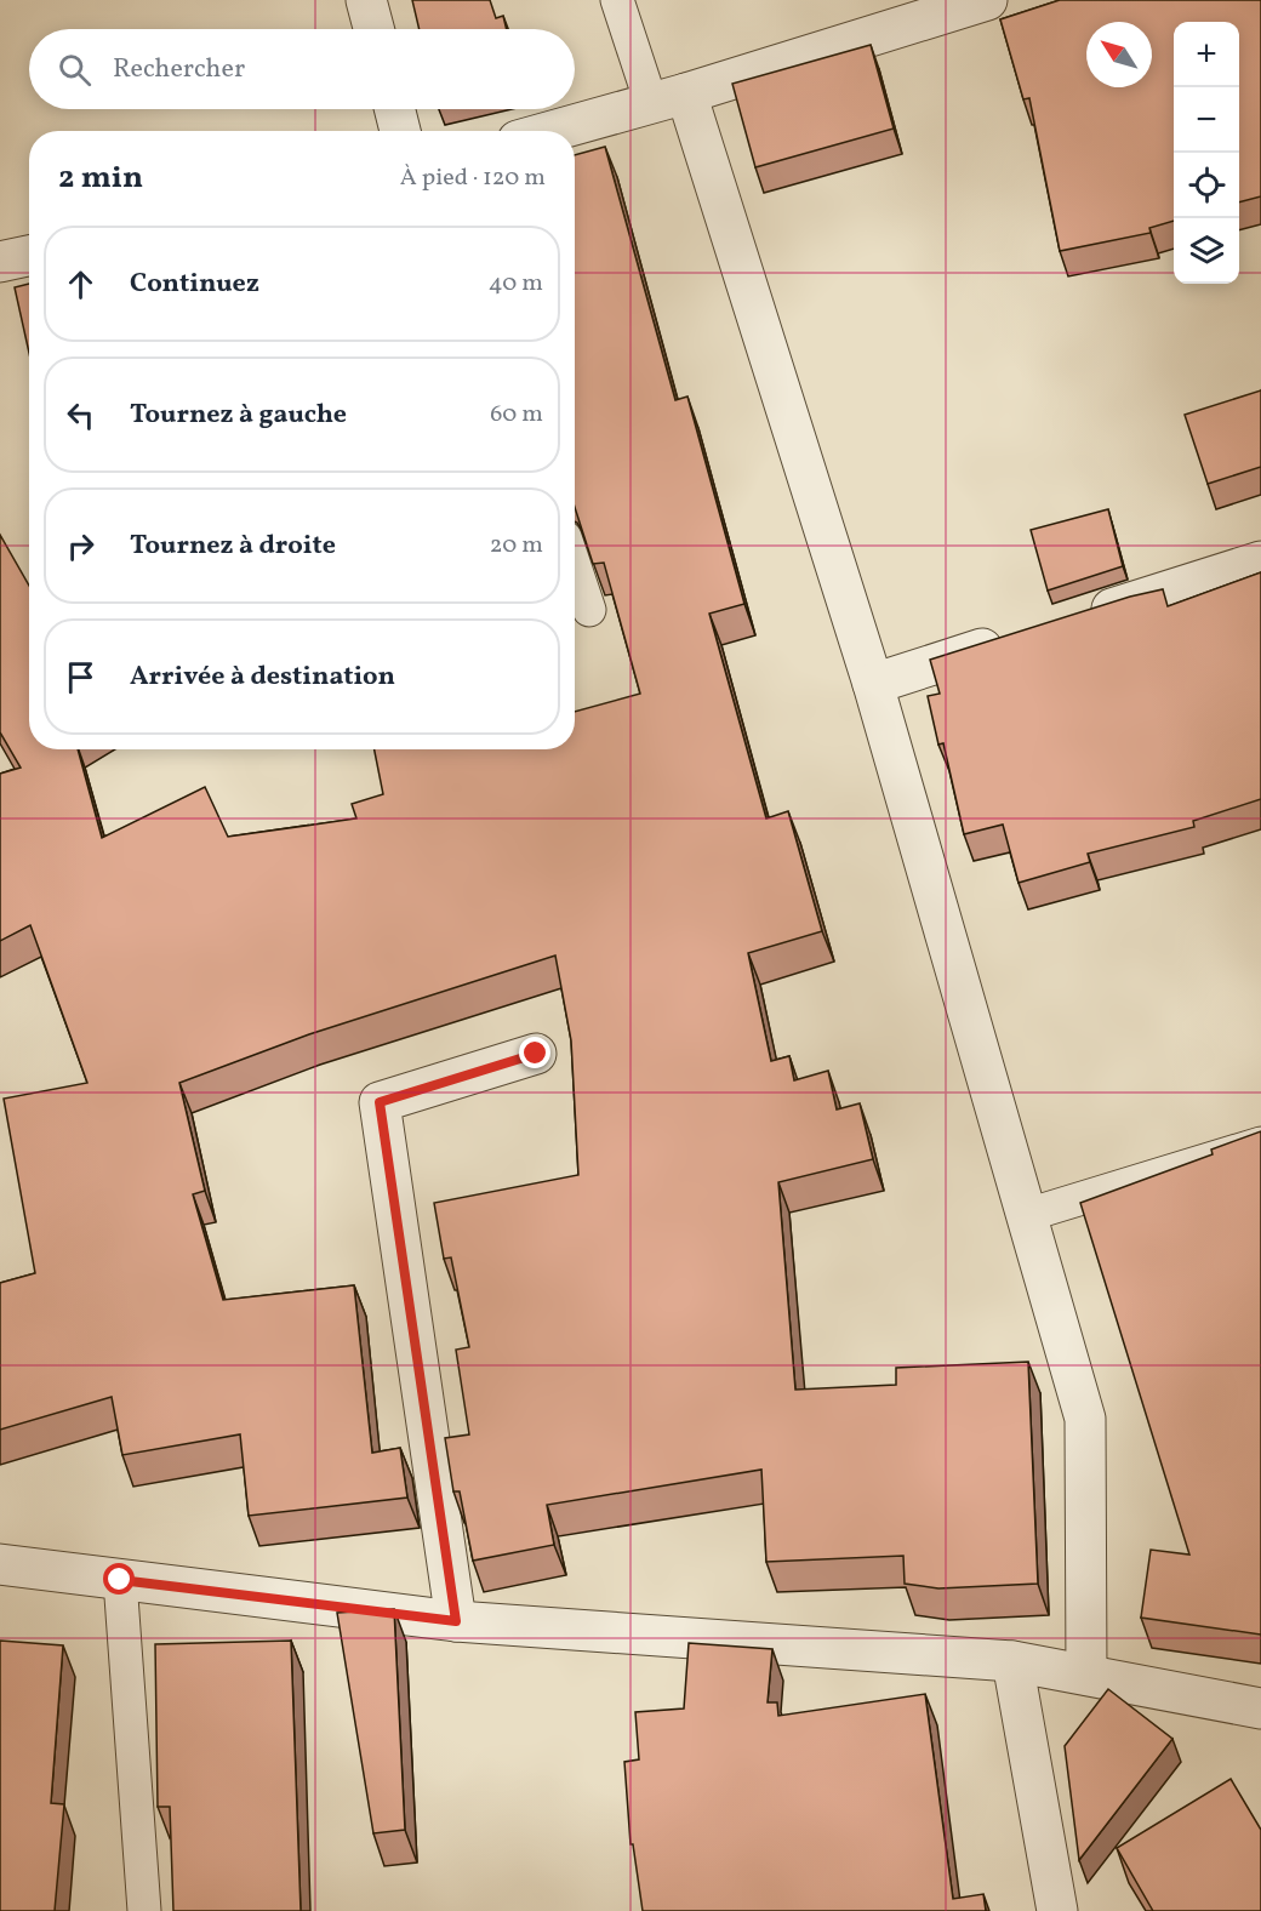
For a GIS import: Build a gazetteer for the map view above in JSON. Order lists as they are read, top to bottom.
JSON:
{
  "north": "top left",
  "page": {
    "map_buttons": ["+", "−"],
    "search": "Rechercher",
    "heading": ["2 min", "À pied · 120 m"],
    "list": [
      ["Continuez", "40 m"],
      ["Tournez à gauche", "60 m"],
      ["Tournez à droite", "20 m"],
      "Arrivée à destination"
    ]
  }
}
